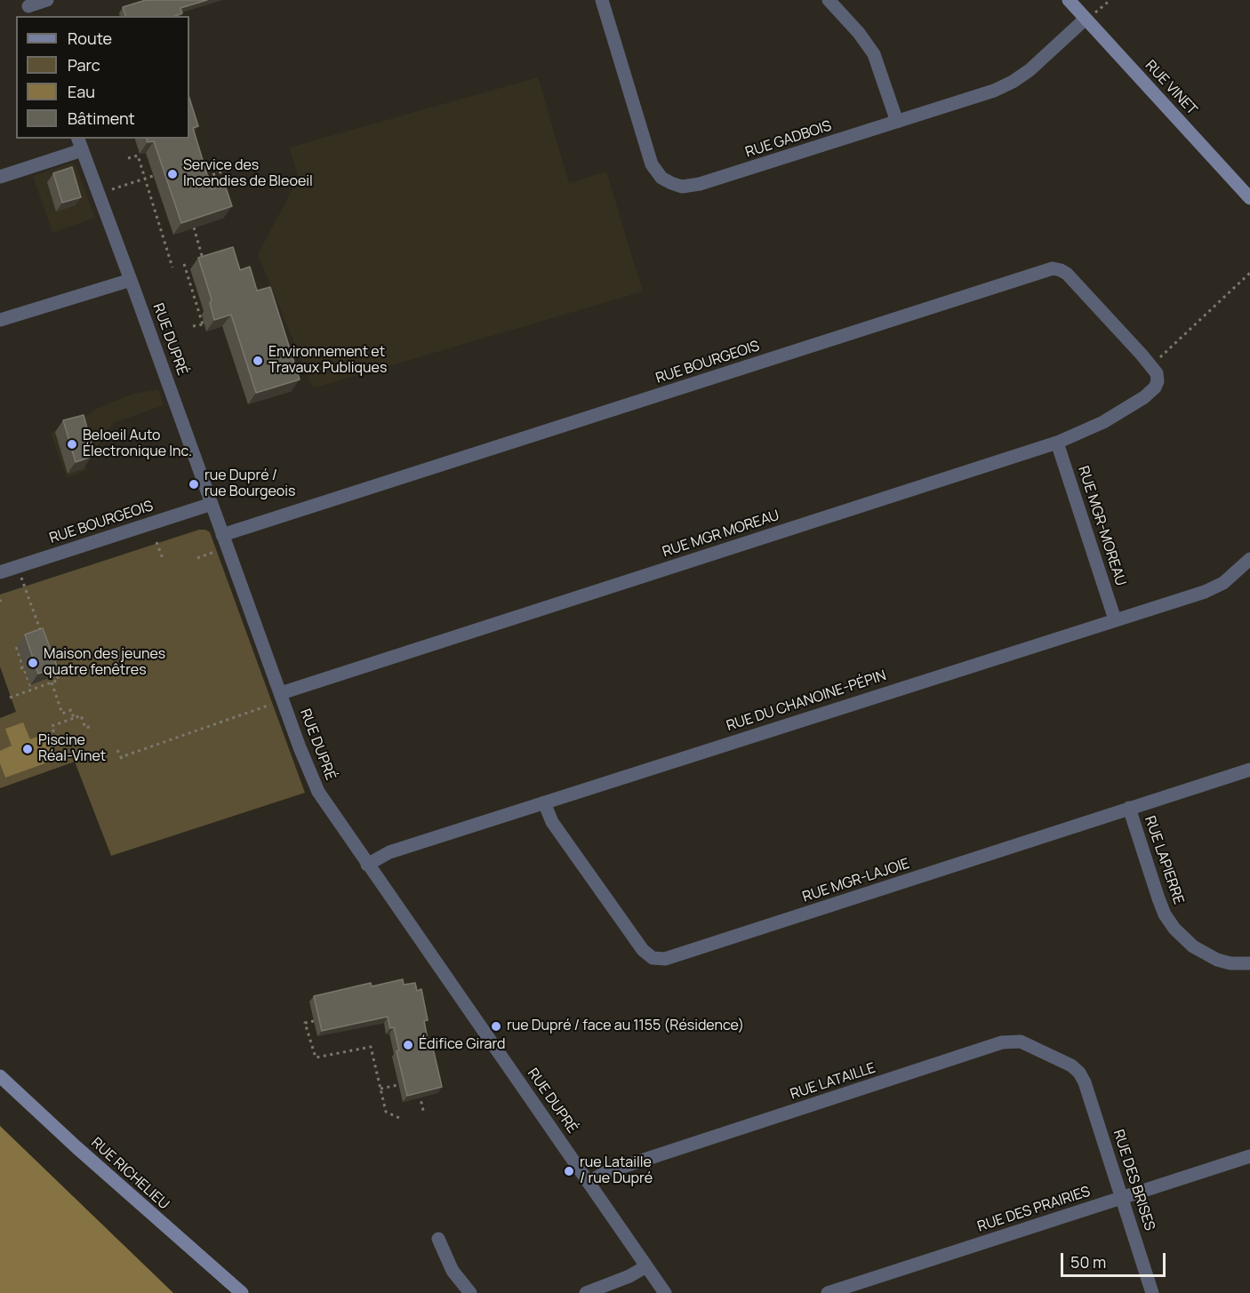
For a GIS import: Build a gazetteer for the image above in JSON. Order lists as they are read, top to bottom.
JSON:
{
  "streets": {
    "main road": ["RUE VINET", "RUE RICHELIEU"],
    "street": [
      "RUE GADBOIS",
      "RUE DUPRÉ",
      "RUE BOURGEOIS",
      "RUE MGR-MOREAU",
      "RUE MGR MOREAU",
      "RUE DU CHANOINE-PÉPIN",
      "RUE LAPIERRE",
      "RUE MGR-LAJOIE",
      "RUE LATAILLE",
      "RUE DES BRISES",
      "RUE DES PRAIRIES"
    ]
  },
  "crossings": [
    ["RUE VINET", "RUE GADBOIS"],
    ["RUE DUPRÉ", "RUE BOURGEOIS"],
    ["RUE DUPRÉ", "RUE MGR MOREAU"],
    ["RUE DUPRÉ", "RUE DU CHANOINE-PÉPIN"],
    ["RUE DUPRÉ", "RUE LATAILLE"],
    ["RUE BOURGEOIS", "RUE MGR MOREAU"],
    ["RUE MGR-MOREAU", "RUE MGR MOREAU"],
    ["RUE MGR-MOREAU", "RUE DU CHANOINE-PÉPIN"],
    ["RUE DU CHANOINE-PÉPIN", "RUE MGR-LAJOIE"],
    ["RUE LAPIERRE", "RUE MGR-LAJOIE"],
    ["RUE LATAILLE", "RUE DES BRISES"],
    ["RUE DES BRISES", "RUE DES PRAIRIES"]
  ],
  "places": [
    "Service des Incendies de Bleoeil",
    "Environnement et Travaux Publiques",
    "Beloeil Auto Électronique Inc.",
    "rue Dupré / rue Bourgeois",
    "Maison des jeunes quatre fenêtres",
    "Piscine Réal-Vinet",
    "rue Dupré / face au 1155 (Résidence)",
    "Édifice Girard",
    "rue Lataille / rue Dupré"
  ],
  "legend": [
    "Route",
    "Parc",
    "Eau",
    "Bâtiment"
  ],
  "scale_bar": "50 m"
}
